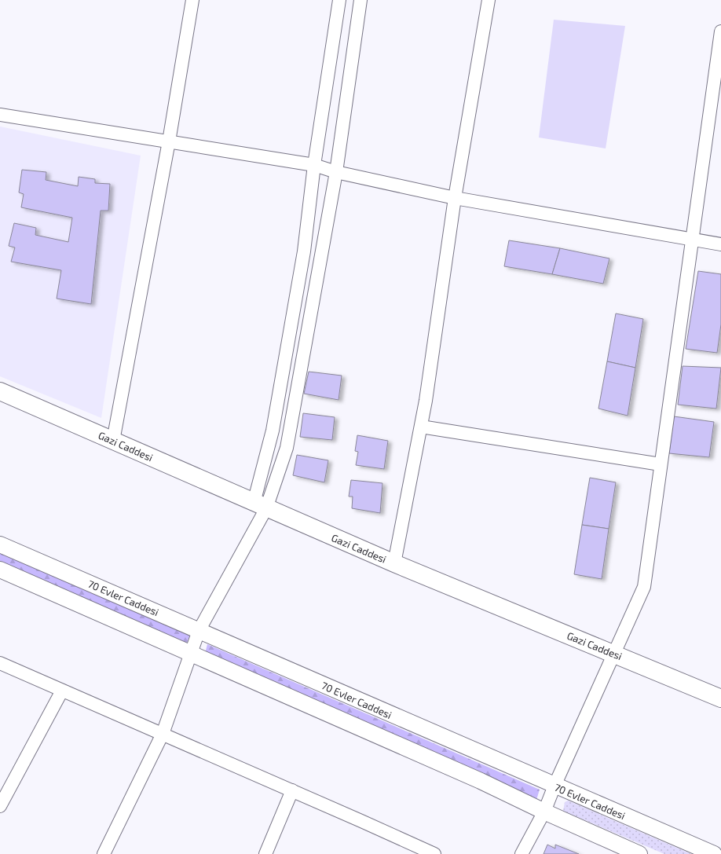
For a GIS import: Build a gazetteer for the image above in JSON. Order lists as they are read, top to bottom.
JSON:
{
  "streets": {
    "main road": ["Gazi Caddesi"],
    "street": ["70 Evler Caddesi"]
  }
}
